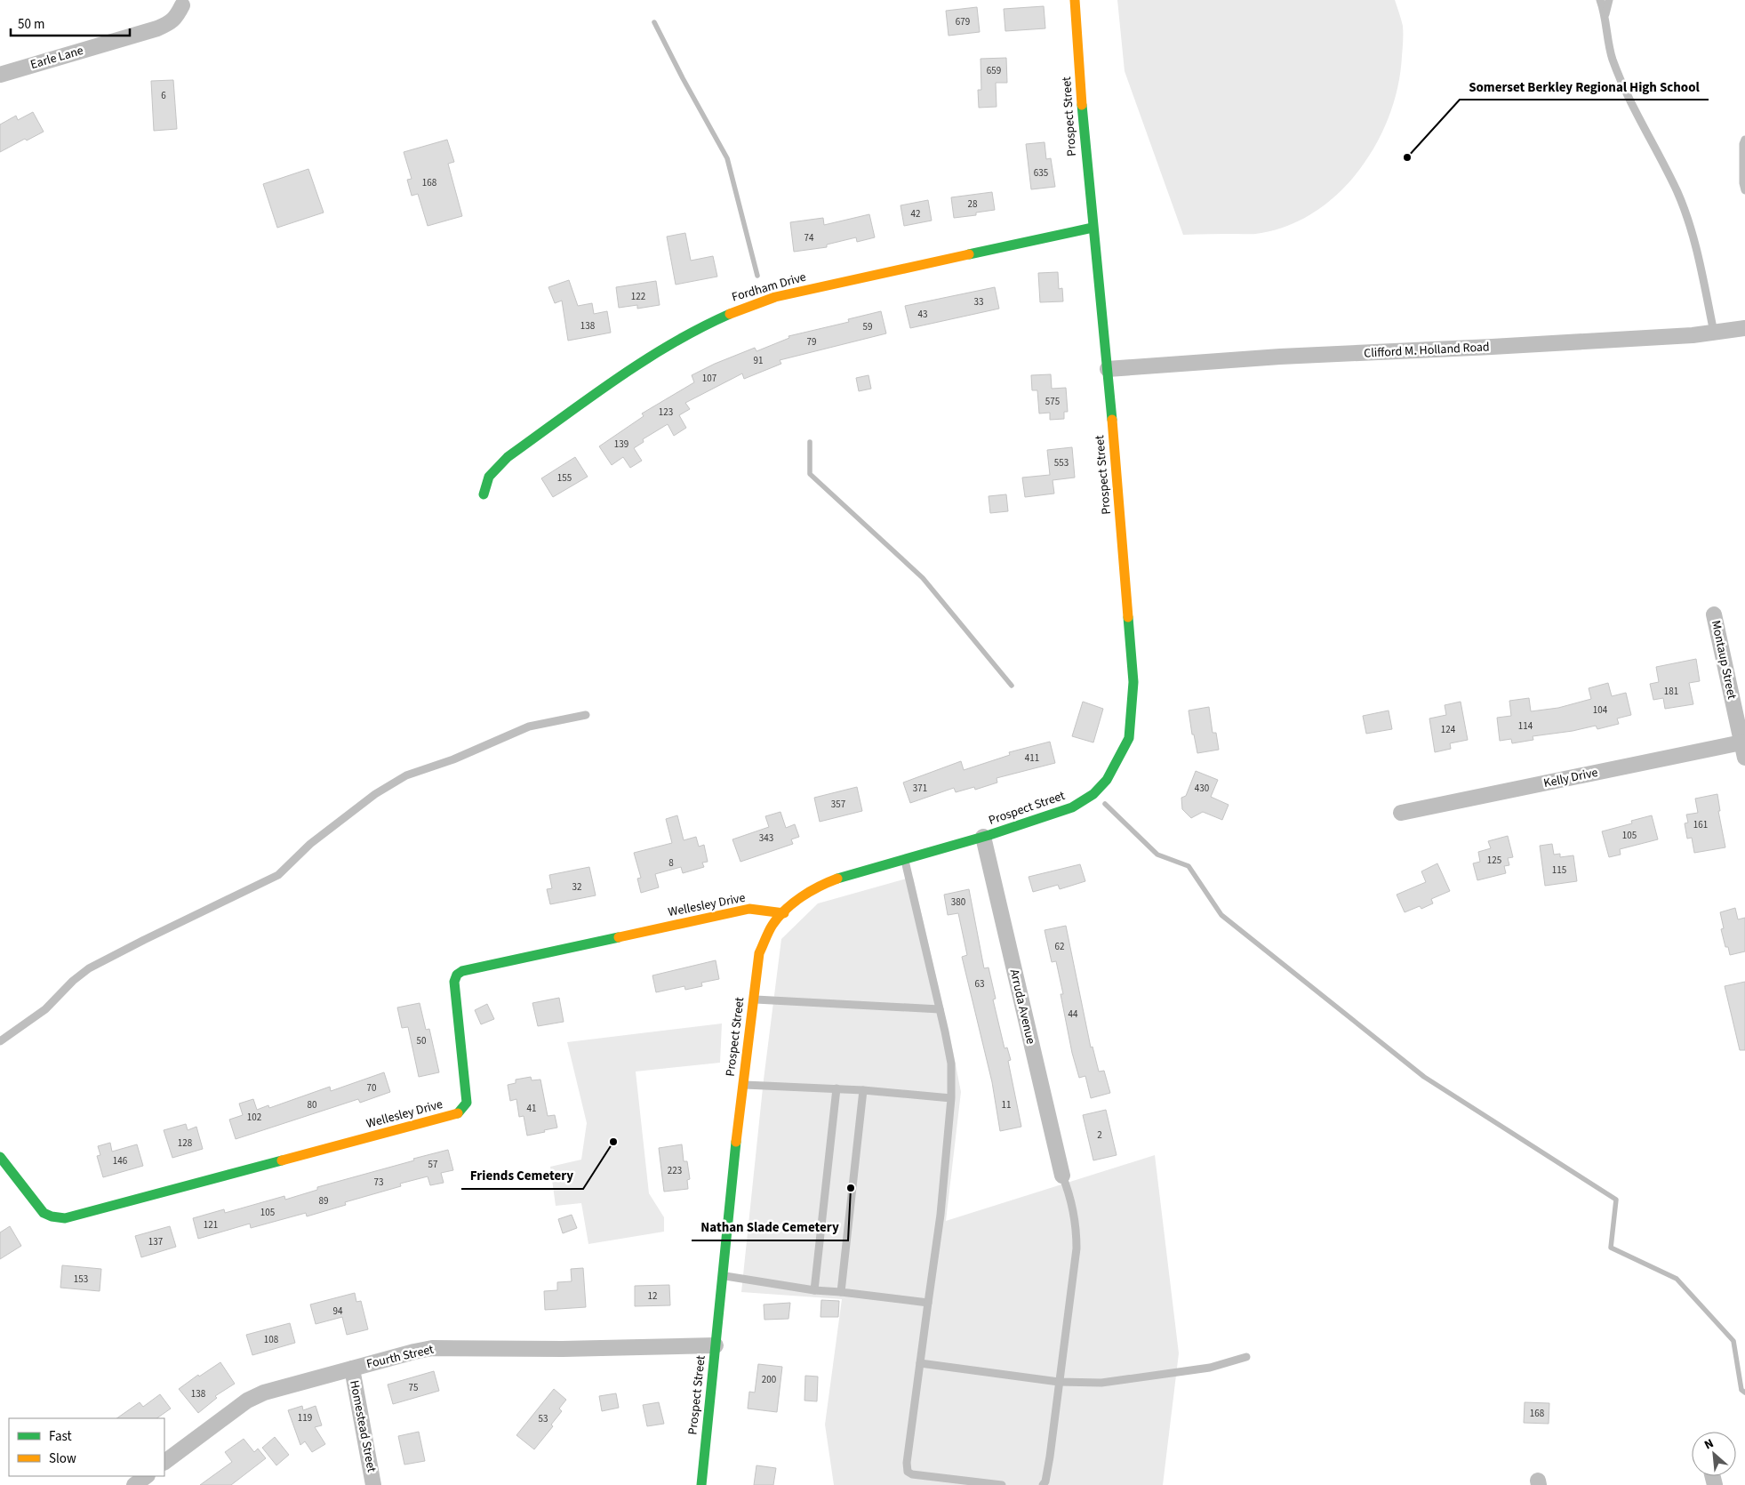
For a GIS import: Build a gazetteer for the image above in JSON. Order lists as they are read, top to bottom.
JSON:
{
  "streets": {
    "street": [
      "Earle Lane",
      "Prospect Street",
      "Fordham Drive",
      "Clifford M. Holland Road",
      "Montaup Street",
      "Kelly Drive",
      "Wellesley Drive",
      "Arruda Avenue",
      "Fourth Street",
      "Homestead Street"
    ]
  },
  "crossings": [
    ["Prospect Street", "Fordham Drive"],
    ["Prospect Street", "Clifford M. Holland Road"],
    ["Prospect Street", "Wellesley Drive"],
    ["Prospect Street", "Arruda Avenue"],
    ["Prospect Street", "Fourth Street"],
    ["Montaup Street", "Kelly Drive"],
    ["Fourth Street", "Homestead Street"]
  ],
  "places": ["Somerset Berkley Regional High School", "Friends Cemetery", "Nathan Slade Cemetery"],
  "house_numbers": [
    "679",
    "659",
    "6",
    "635",
    "168",
    "28",
    "42",
    "74",
    "122",
    "33",
    "43",
    "138",
    "59",
    "79",
    "91",
    "107",
    "575",
    "123",
    "139",
    "553",
    "155",
    "181",
    "104",
    "114",
    "124",
    "411",
    "371",
    "430",
    "357",
    "161",
    "105",
    "343",
    "125",
    "8",
    "115",
    "32",
    "380",
    "62",
    "63",
    "44",
    "50",
    "70",
    "80",
    "11",
    "41",
    "102",
    "2",
    "128",
    "146",
    "57",
    "223",
    "73",
    "89",
    "105",
    "121",
    "137",
    "153",
    "12",
    "94",
    "108",
    "200",
    "75",
    "138",
    "168",
    "119",
    "53"
  ],
  "legend": ["Fast", "Slow"],
  "scale_bar": "50 m",
  "north": "top left"
}
